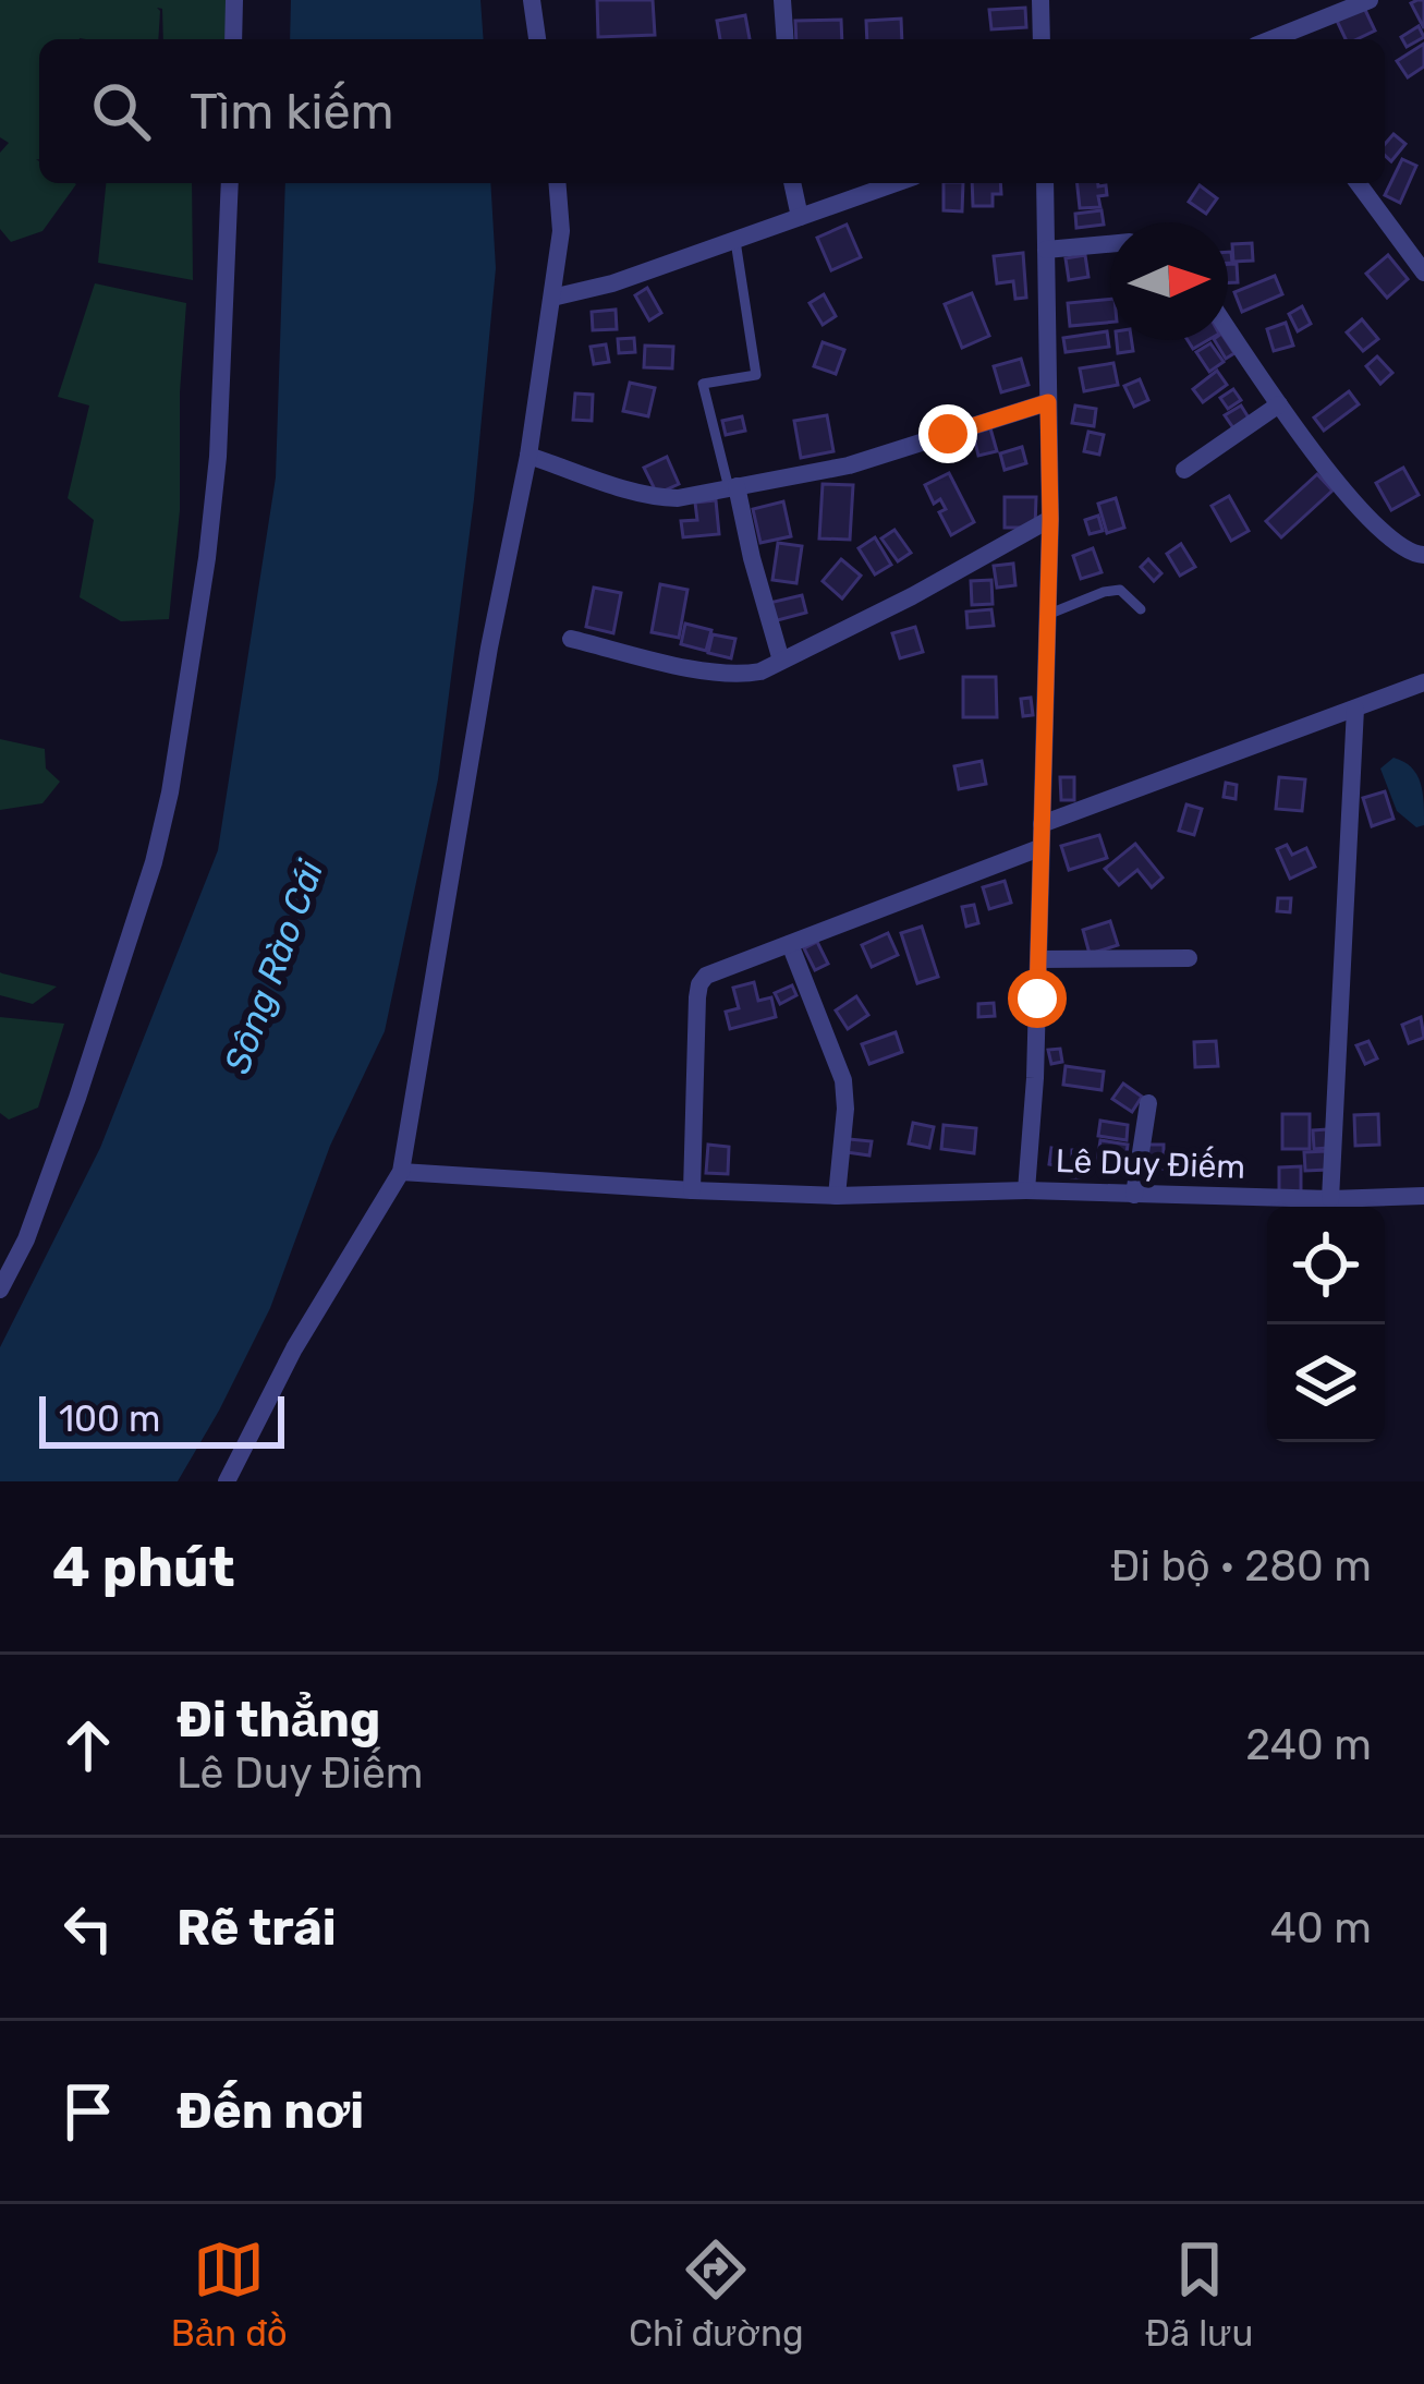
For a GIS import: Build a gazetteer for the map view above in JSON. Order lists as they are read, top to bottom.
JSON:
{
  "streets": {
    "street": ["Lê Duy Điếm"]
  },
  "water": ["Sông Rào Cái"],
  "scale_bar": "100 m",
  "north": "right",
  "page": {
    "search": "Tìm kiếm",
    "scale": "100 m",
    "heading": ["4 phút", "Đi bộ · 280 m"],
    "list": [
      ["Đi thẳng", "Lê Duy Điếm", "240 m"],
      ["Rẽ trái", "40 m"],
      "Đến nơi"
    ],
    "nav": ["Bản đồ", "Chỉ đường", "Đã lưu"]
  }
}
